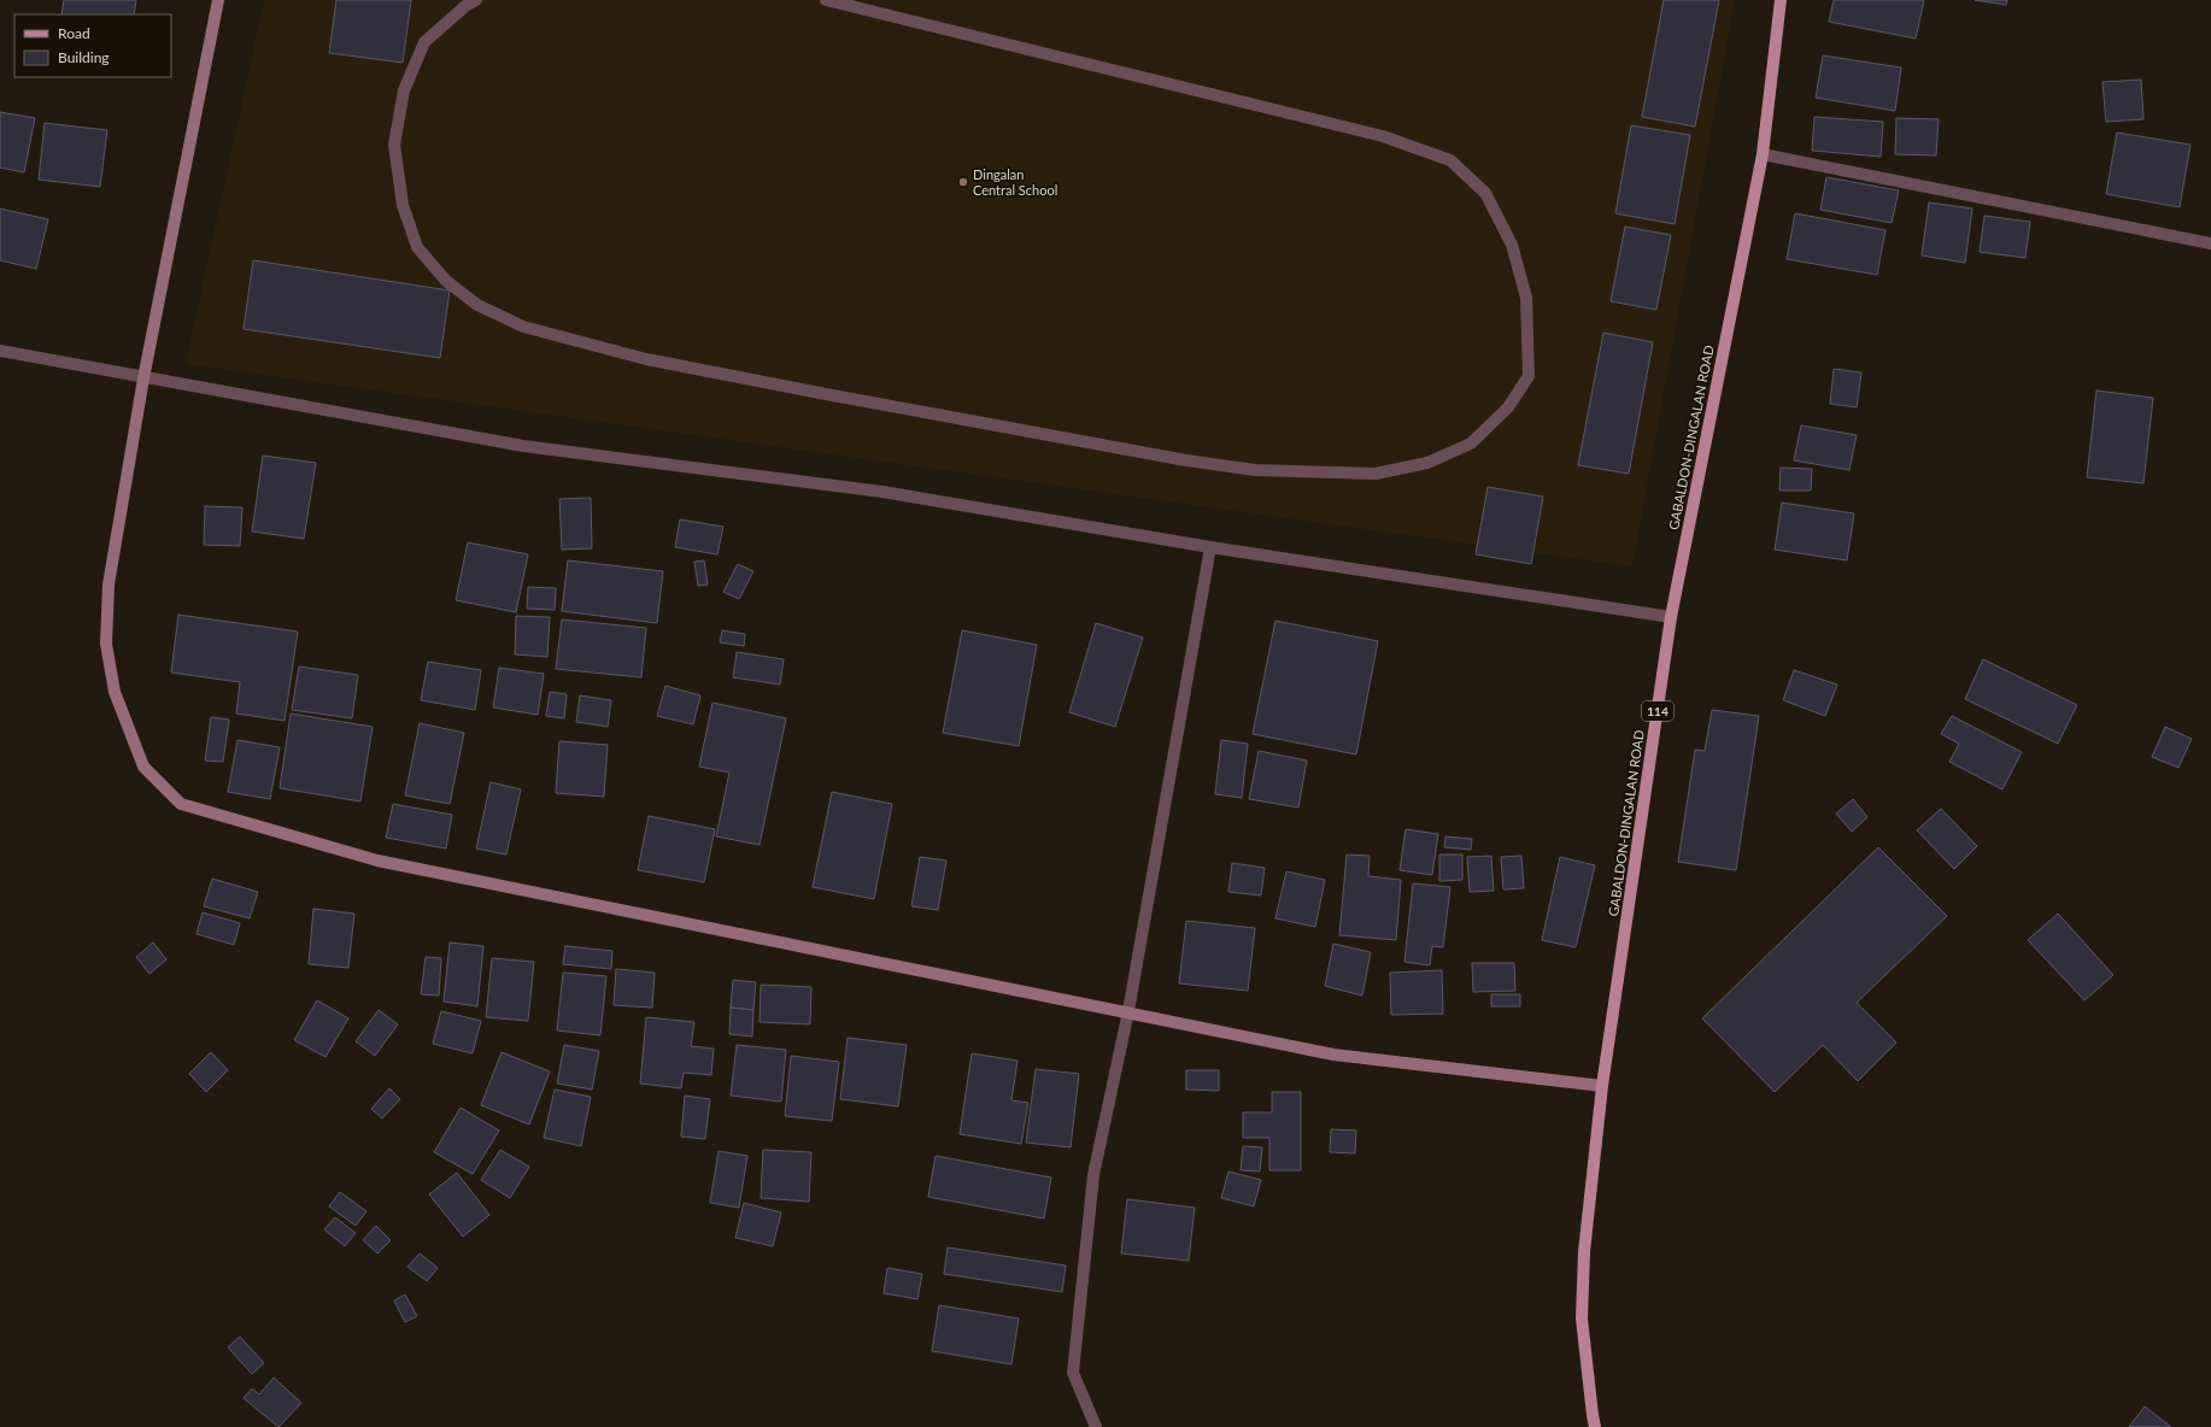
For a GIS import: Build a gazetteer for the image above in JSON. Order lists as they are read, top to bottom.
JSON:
{
  "streets": {
    "main road": ["GABALDON-DINGALAN ROAD", "114"]
  },
  "places": ["Dingalan Central School"],
  "legend": ["Road", "Building"]
}
